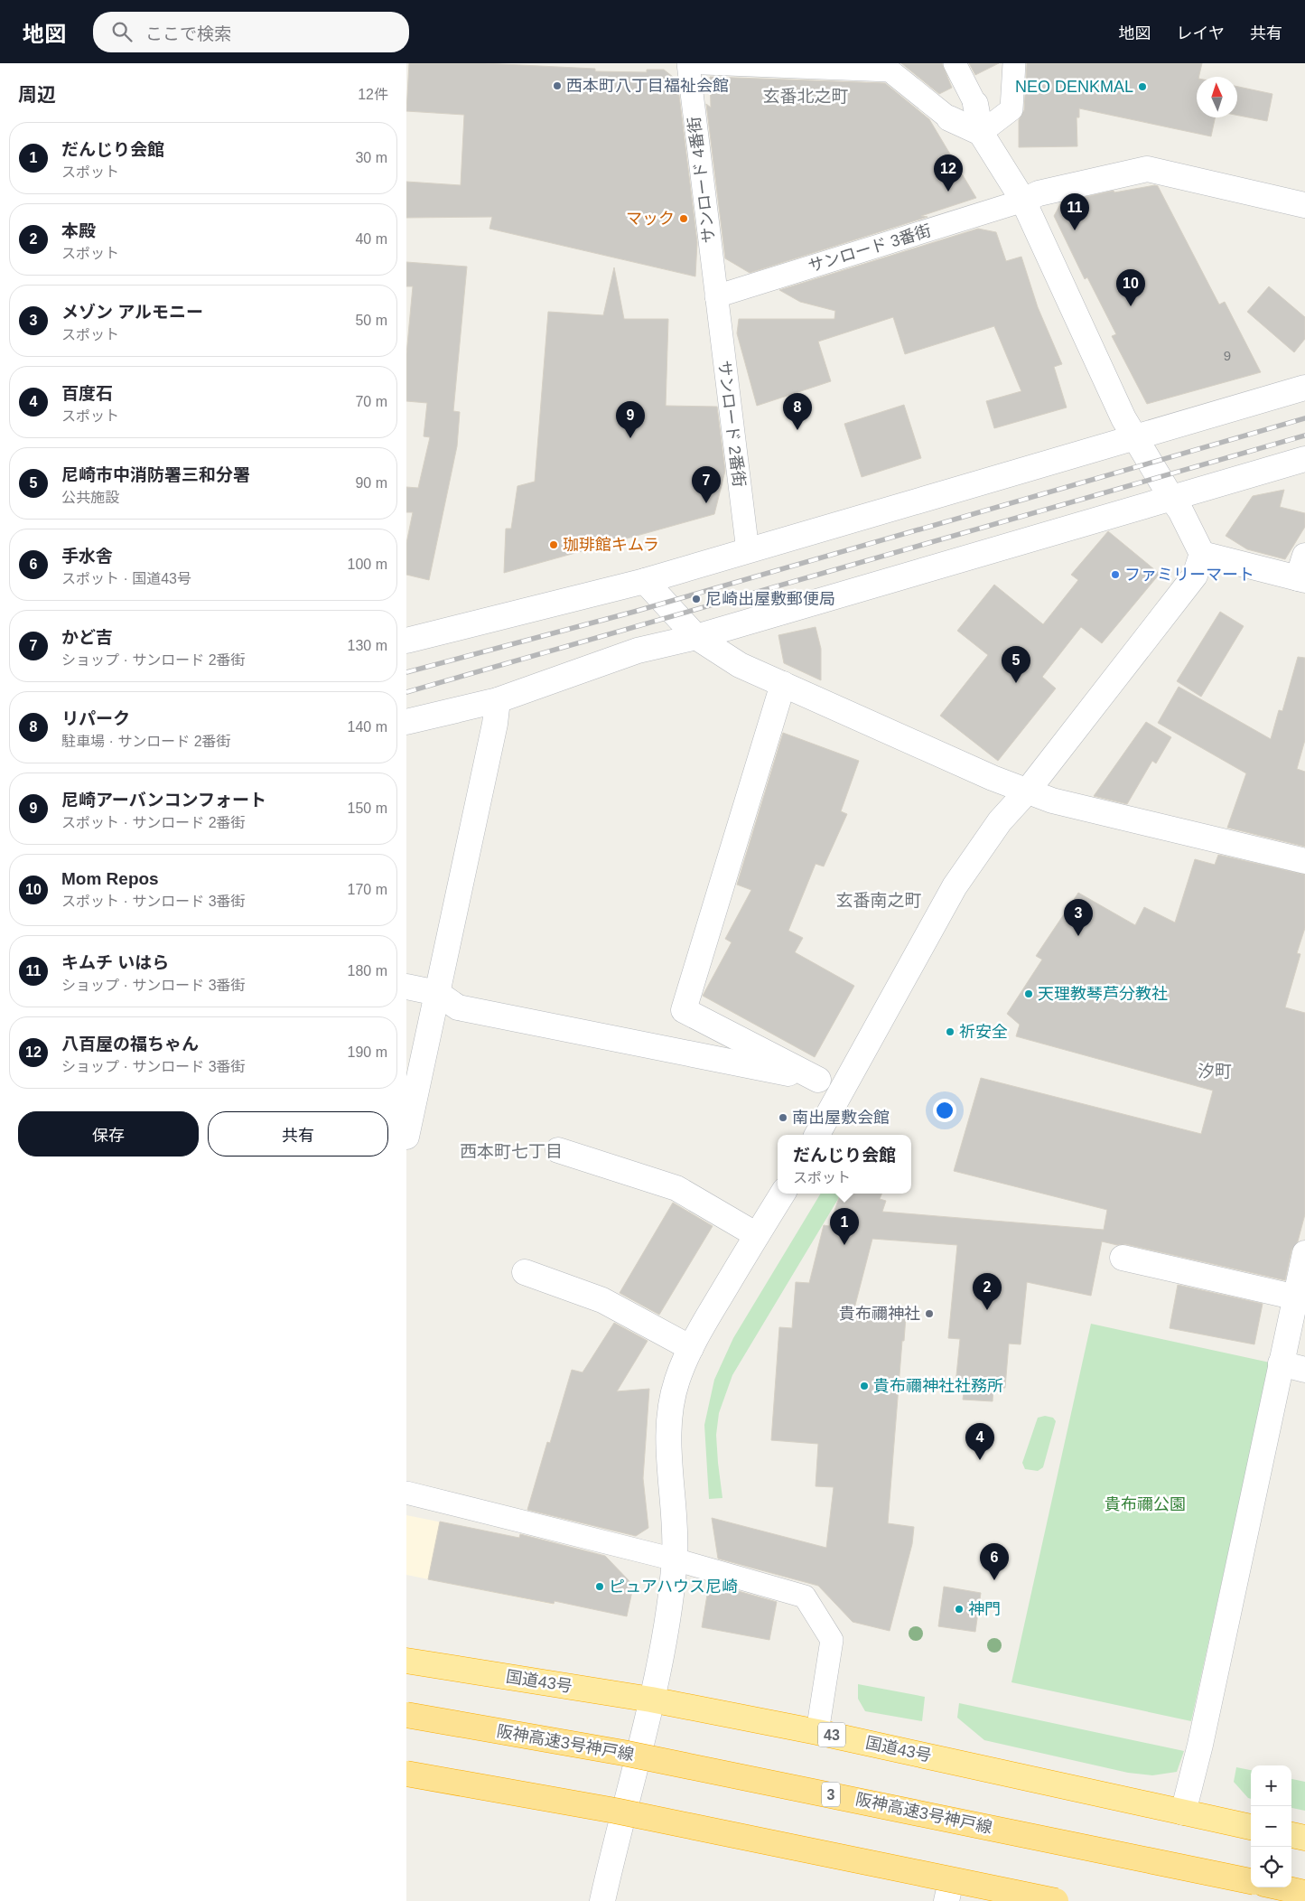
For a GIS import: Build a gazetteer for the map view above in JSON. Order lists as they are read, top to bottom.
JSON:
{
  "streets": {
    "highway": [
      "国道43号",
      "43",
      "阪神高速3号神戸線",
      "3"
    ],
    "street": ["サンロード 4番街", "サンロード 3番街", "サンロード 2番街"]
  },
  "crossings": [
    ["サンロード 4番街", "サンロード 3番街"],
    ["サンロード 4番街", "サンロード 2番街"],
    ["サンロード 3番街", "サンロード 2番街"]
  ],
  "districts": [
    "玄番北之町",
    "玄番南之町",
    "汐町",
    "西本町七丁目"
  ],
  "parks": ["貴布禰公園"],
  "places": [
    "西本町八丁目福祉会館",
    "NEO DENKMAL",
    "マック",
    "珈琲館キムラ",
    "ファミリーマート",
    "尼崎出屋敷郵便局",
    "天理教琴芦分教社",
    "祈安全",
    "南出屋敷会館",
    "貴布禰神社",
    "貴布禰神社社務所",
    "ピュアハウス尼崎",
    "神門"
  ],
  "house_numbers": ["9"],
  "north": "top",
  "page": {
    "header": "地図",
    "search": "ここで検索",
    "nav": ["地図", "レイヤ", "共有"],
    "heading": ["周辺", "12件"],
    "list": [
      {
        "mark": "1",
        "name": "だんじり会館",
        "note": "スポット",
        "value": "30 m"
      },
      {
        "mark": "2",
        "name": "本殿",
        "note": "スポット",
        "value": "40 m"
      },
      {
        "mark": "3",
        "name": "メゾン アルモニー",
        "note": "スポット",
        "value": "50 m"
      },
      {
        "mark": "4",
        "name": "百度石",
        "note": "スポット",
        "value": "70 m"
      },
      {
        "mark": "5",
        "name": "尼崎市中消防署三和分署",
        "note": "公共施設",
        "value": "90 m"
      },
      {
        "mark": "6",
        "name": "手水舎",
        "note": "スポット · 国道43号",
        "value": "100 m"
      },
      {
        "mark": "7",
        "name": "かど吉",
        "note": "ショップ · サンロード 2番街",
        "value": "130 m"
      },
      {
        "mark": "8",
        "name": "リパーク",
        "note": "駐車場 · サンロード 2番街",
        "value": "140 m"
      },
      {
        "mark": "9",
        "name": "尼崎アーバンコンフォート",
        "note": "スポット · サンロード 2番街",
        "value": "150 m"
      },
      {
        "mark": "10",
        "name": "Mom Repos",
        "note": "スポット · サンロード 3番街",
        "value": "170 m"
      },
      {
        "mark": "11",
        "name": "キムチ いはら",
        "note": "ショップ · サンロード 3番街",
        "value": "180 m"
      },
      {
        "mark": "12",
        "name": "八百屋の福ちゃん",
        "note": "ショップ · サンロード 3番街",
        "value": "190 m"
      }
    ],
    "pins": [
      "12",
      "11",
      "10",
      "8",
      "9",
      "7",
      "5",
      "3",
      "1",
      "2",
      "4",
      "6"
    ],
    "buttons": ["保存", "共有"],
    "popup": ["だんじり会館", "スポット"],
    "map_buttons": ["+", "−"]
  }
}
